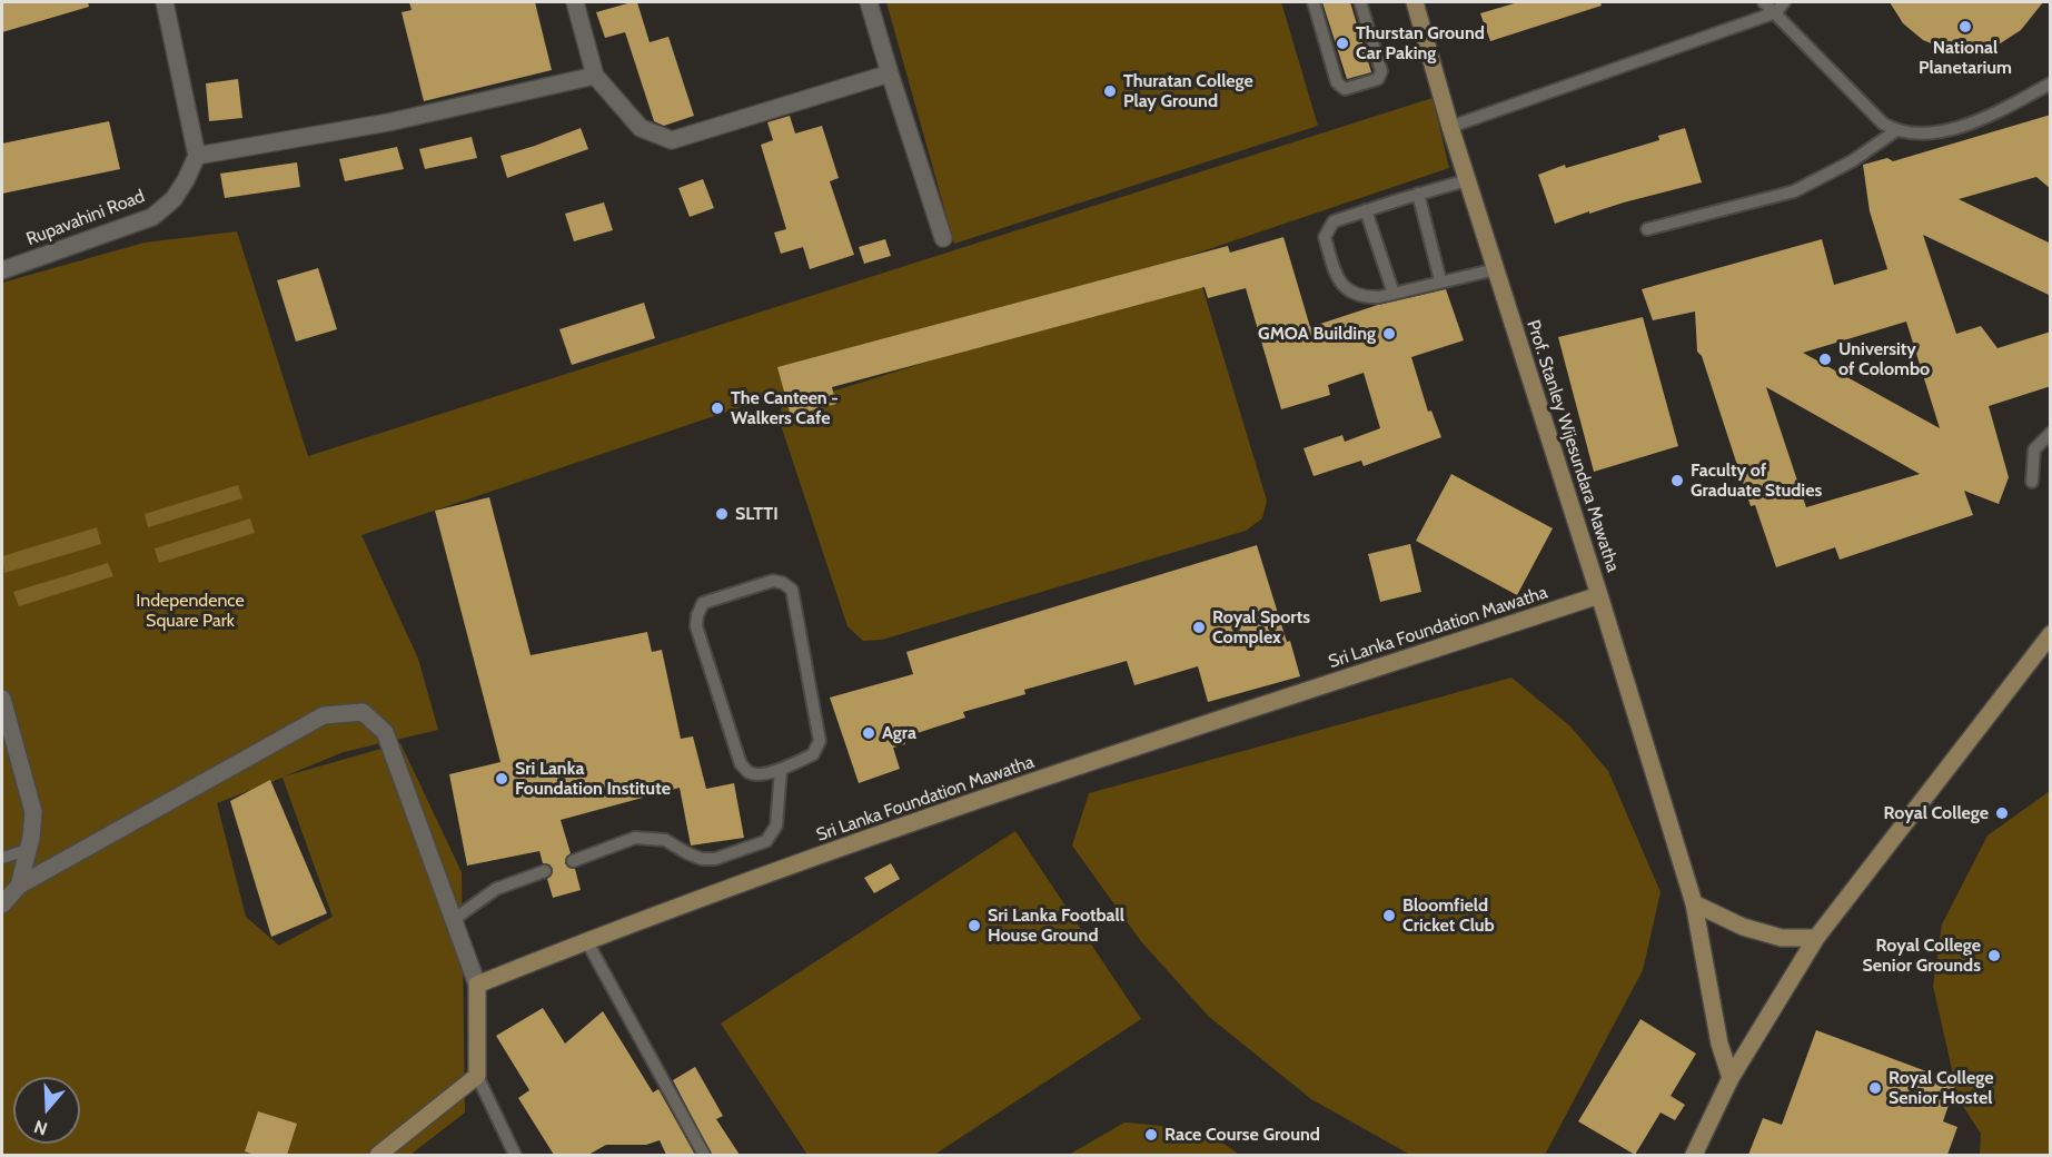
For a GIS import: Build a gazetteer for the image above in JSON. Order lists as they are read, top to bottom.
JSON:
{
  "streets": {
    "main road": ["Prof. Stanley Wijesundara Mawatha", "Sri Lanka Foundation Mawatha"],
    "street": ["Rupavahini Road"]
  },
  "crossings": [
    ["Prof. Stanley Wijesundara Mawatha", "Sri Lanka Foundation Mawatha"]
  ],
  "parks": ["Independence Square Park"],
  "places": [
    "National Planetarium",
    "Thurstan Ground Car Paking",
    "Thuratan College Play Ground",
    "GMOA Building",
    "University of Colombo",
    "The Canteen - Walkers Cafe",
    "Faculty of Graduate Studies",
    "SLTTI",
    "Royal Sports Complex",
    "Agra",
    "Sri Lanka Foundation Institute",
    "Royal College",
    "Bloomfield Cricket Club",
    "Sri Lanka Football House Ground",
    "Royal College Senior Grounds",
    "Royal College Senior Hostel",
    "Race Course Ground"
  ],
  "north": "bottom"
}
